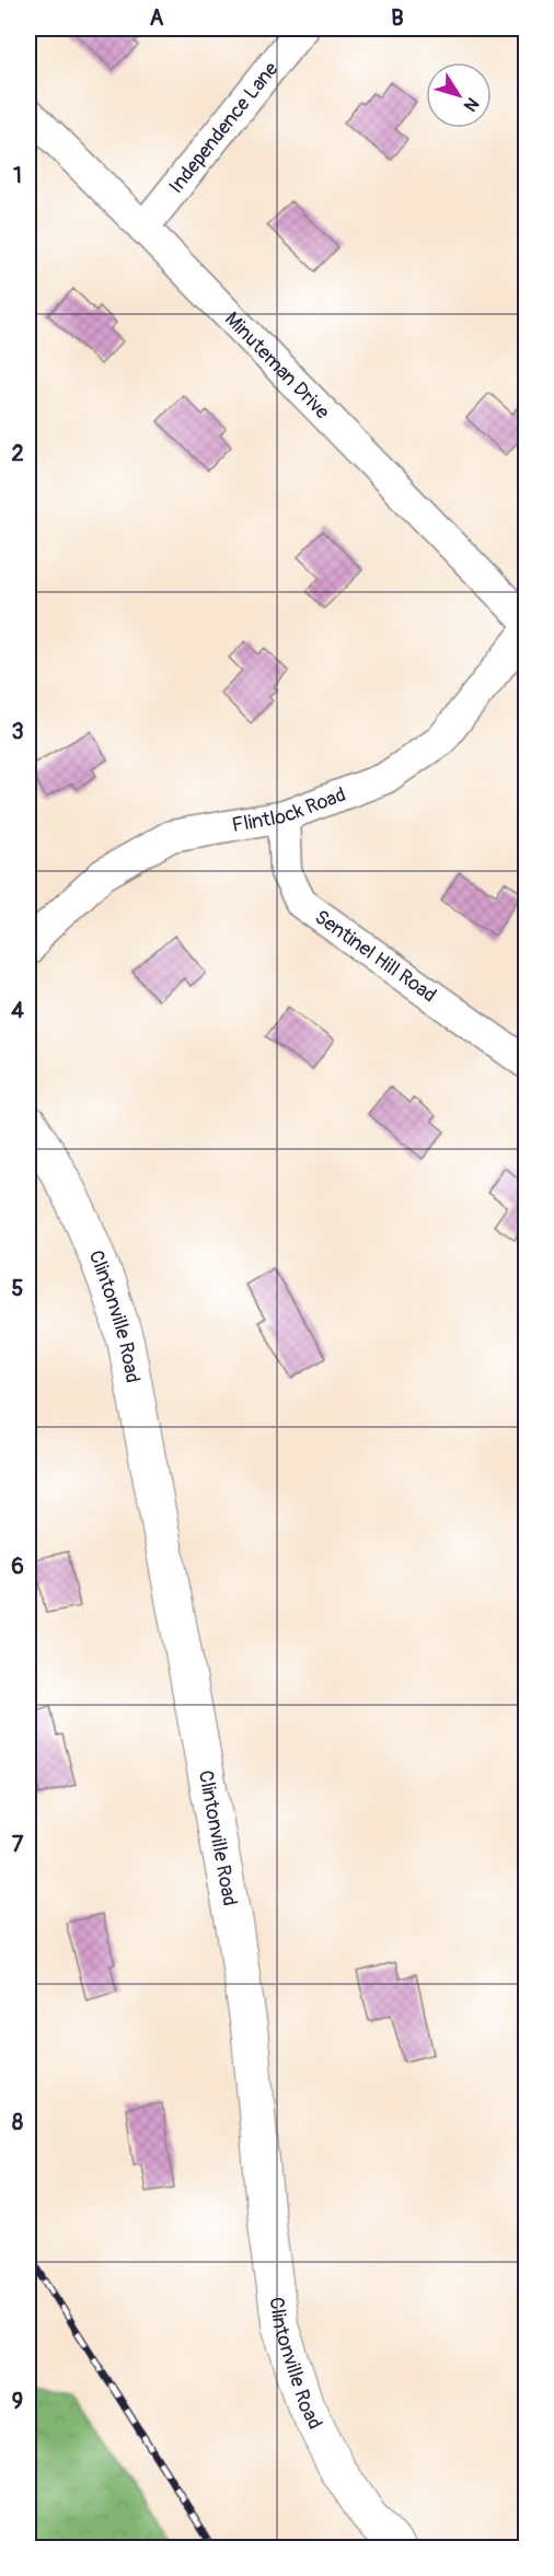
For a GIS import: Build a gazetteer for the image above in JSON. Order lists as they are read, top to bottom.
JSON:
{
  "streets": {
    "street": [
      "Independence Lane",
      "Minuteman Drive",
      "Flintlock Road",
      "Sentinel Hill Road",
      "Clintonville Road"
    ]
  },
  "crossings": [
    ["Independence Lane", "Minuteman Drive"],
    ["Flintlock Road", "Sentinel Hill Road"]
  ],
  "north": "bottom right",
  "grid": {
    "columns": ["A", "B"],
    "rows": [
      "1",
      "2",
      "3",
      "4",
      "5",
      "6",
      "7",
      "8",
      "9"
    ]
  }
}
